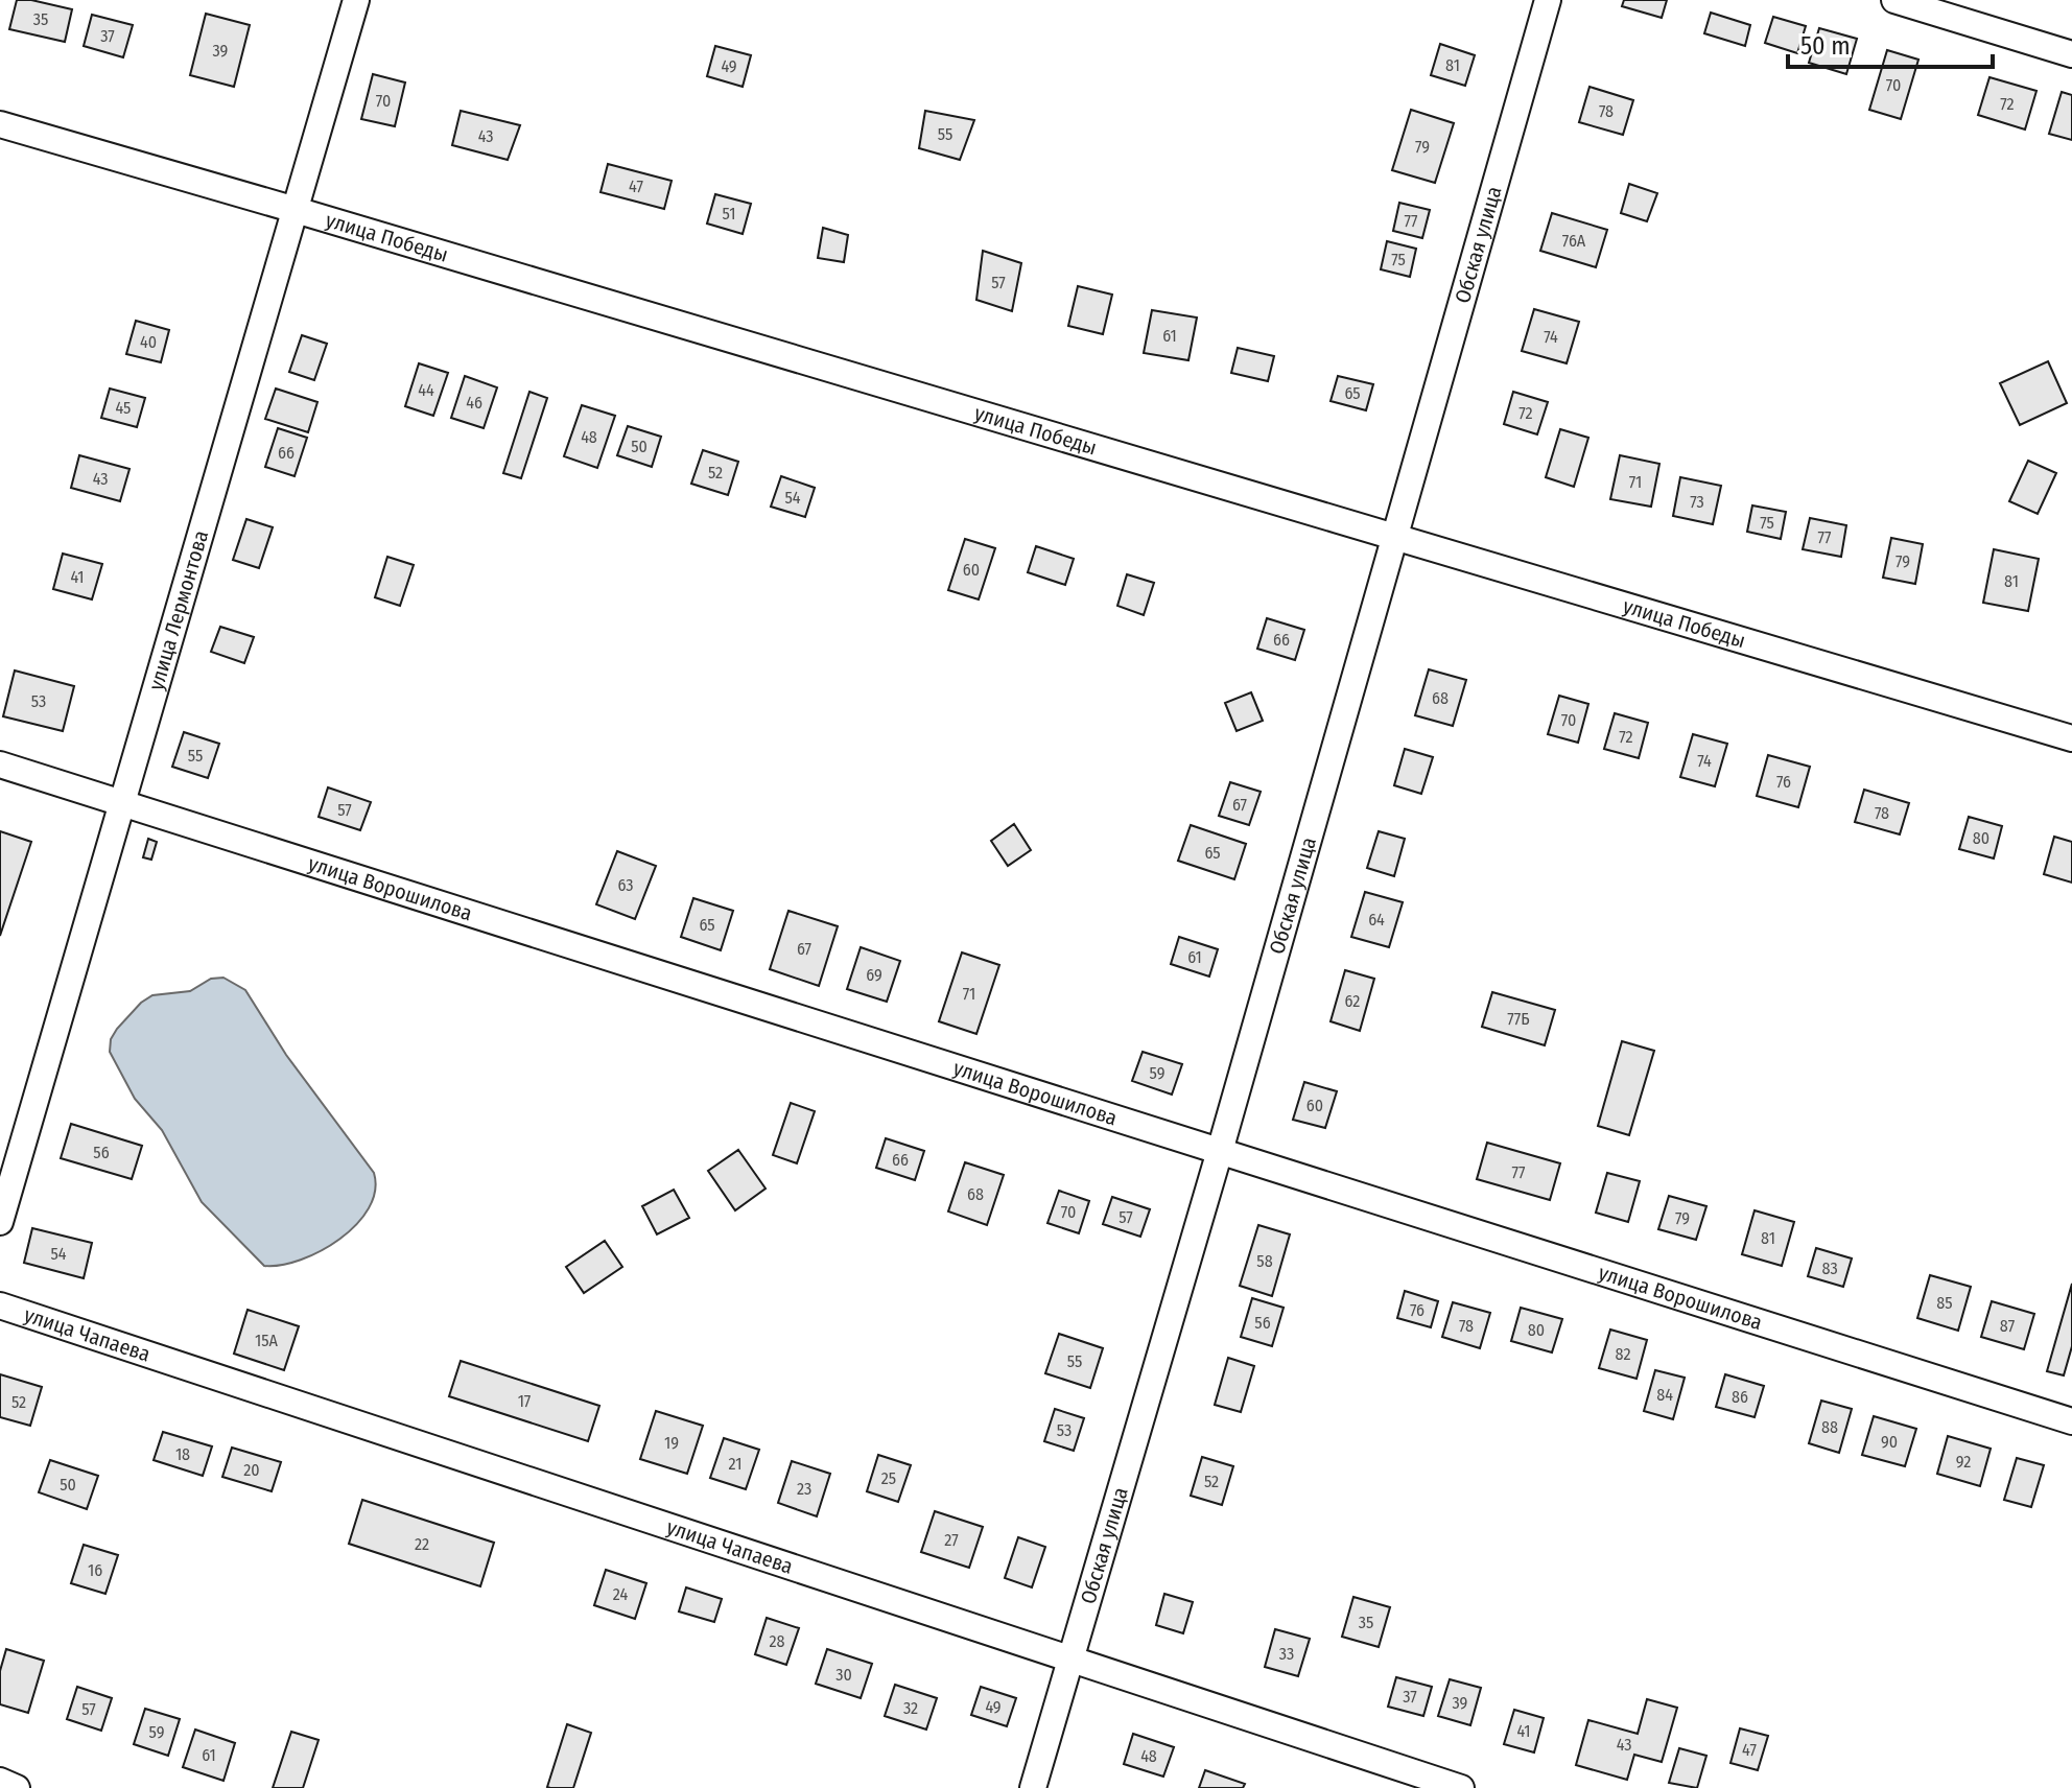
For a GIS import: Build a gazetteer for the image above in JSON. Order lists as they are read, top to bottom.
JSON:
{
  "streets": {
    "street": [
      "улица Победы",
      "Обская улица",
      "улица Лермонтова",
      "улица Ворошилова",
      "улица Чапаева"
    ]
  },
  "crossings": [
    ["улица Победы", "Обская улица"],
    ["улица Победы", "улица Лермонтова"],
    ["Обская улица", "улица Ворошилова"],
    ["Обская улица", "улица Чапаева"],
    ["улица Лермонтова", "улица Ворошилова"]
  ],
  "house_numbers": [
    "35",
    "37",
    "39",
    "81",
    "49",
    "70",
    "70",
    "72",
    "78",
    "55",
    "43",
    "79",
    "47",
    "51",
    "77",
    "76А",
    "75",
    "57",
    "61",
    "74",
    "40",
    "44",
    "65",
    "46",
    "45",
    "72",
    "48",
    "50",
    "66",
    "52",
    "43",
    "71",
    "54",
    "73",
    "75",
    "77",
    "79",
    "60",
    "41",
    "81",
    "66",
    "68",
    "53",
    "70",
    "72",
    "55",
    "74",
    "76",
    "67",
    "57",
    "78",
    "80",
    "65",
    "63",
    "64",
    "65",
    "67",
    "61",
    "69",
    "71",
    "62",
    "77Б",
    "59",
    "60",
    "56",
    "66",
    "77",
    "68",
    "70",
    "57",
    "79",
    "81",
    "54",
    "58",
    "83",
    "85",
    "76",
    "56",
    "78",
    "87",
    "80",
    "15А",
    "82",
    "55",
    "84",
    "86",
    "17",
    "52",
    "88",
    "53",
    "90",
    "19",
    "18",
    "92",
    "21",
    "20",
    "25",
    "52",
    "50",
    "23",
    "27",
    "22",
    "16",
    "24",
    "35",
    "28",
    "33",
    "30",
    "37",
    "39",
    "49",
    "32",
    "57",
    "41",
    "59",
    "43",
    "47",
    "61",
    "48"
  ],
  "scale_bar": "50 m"
}
